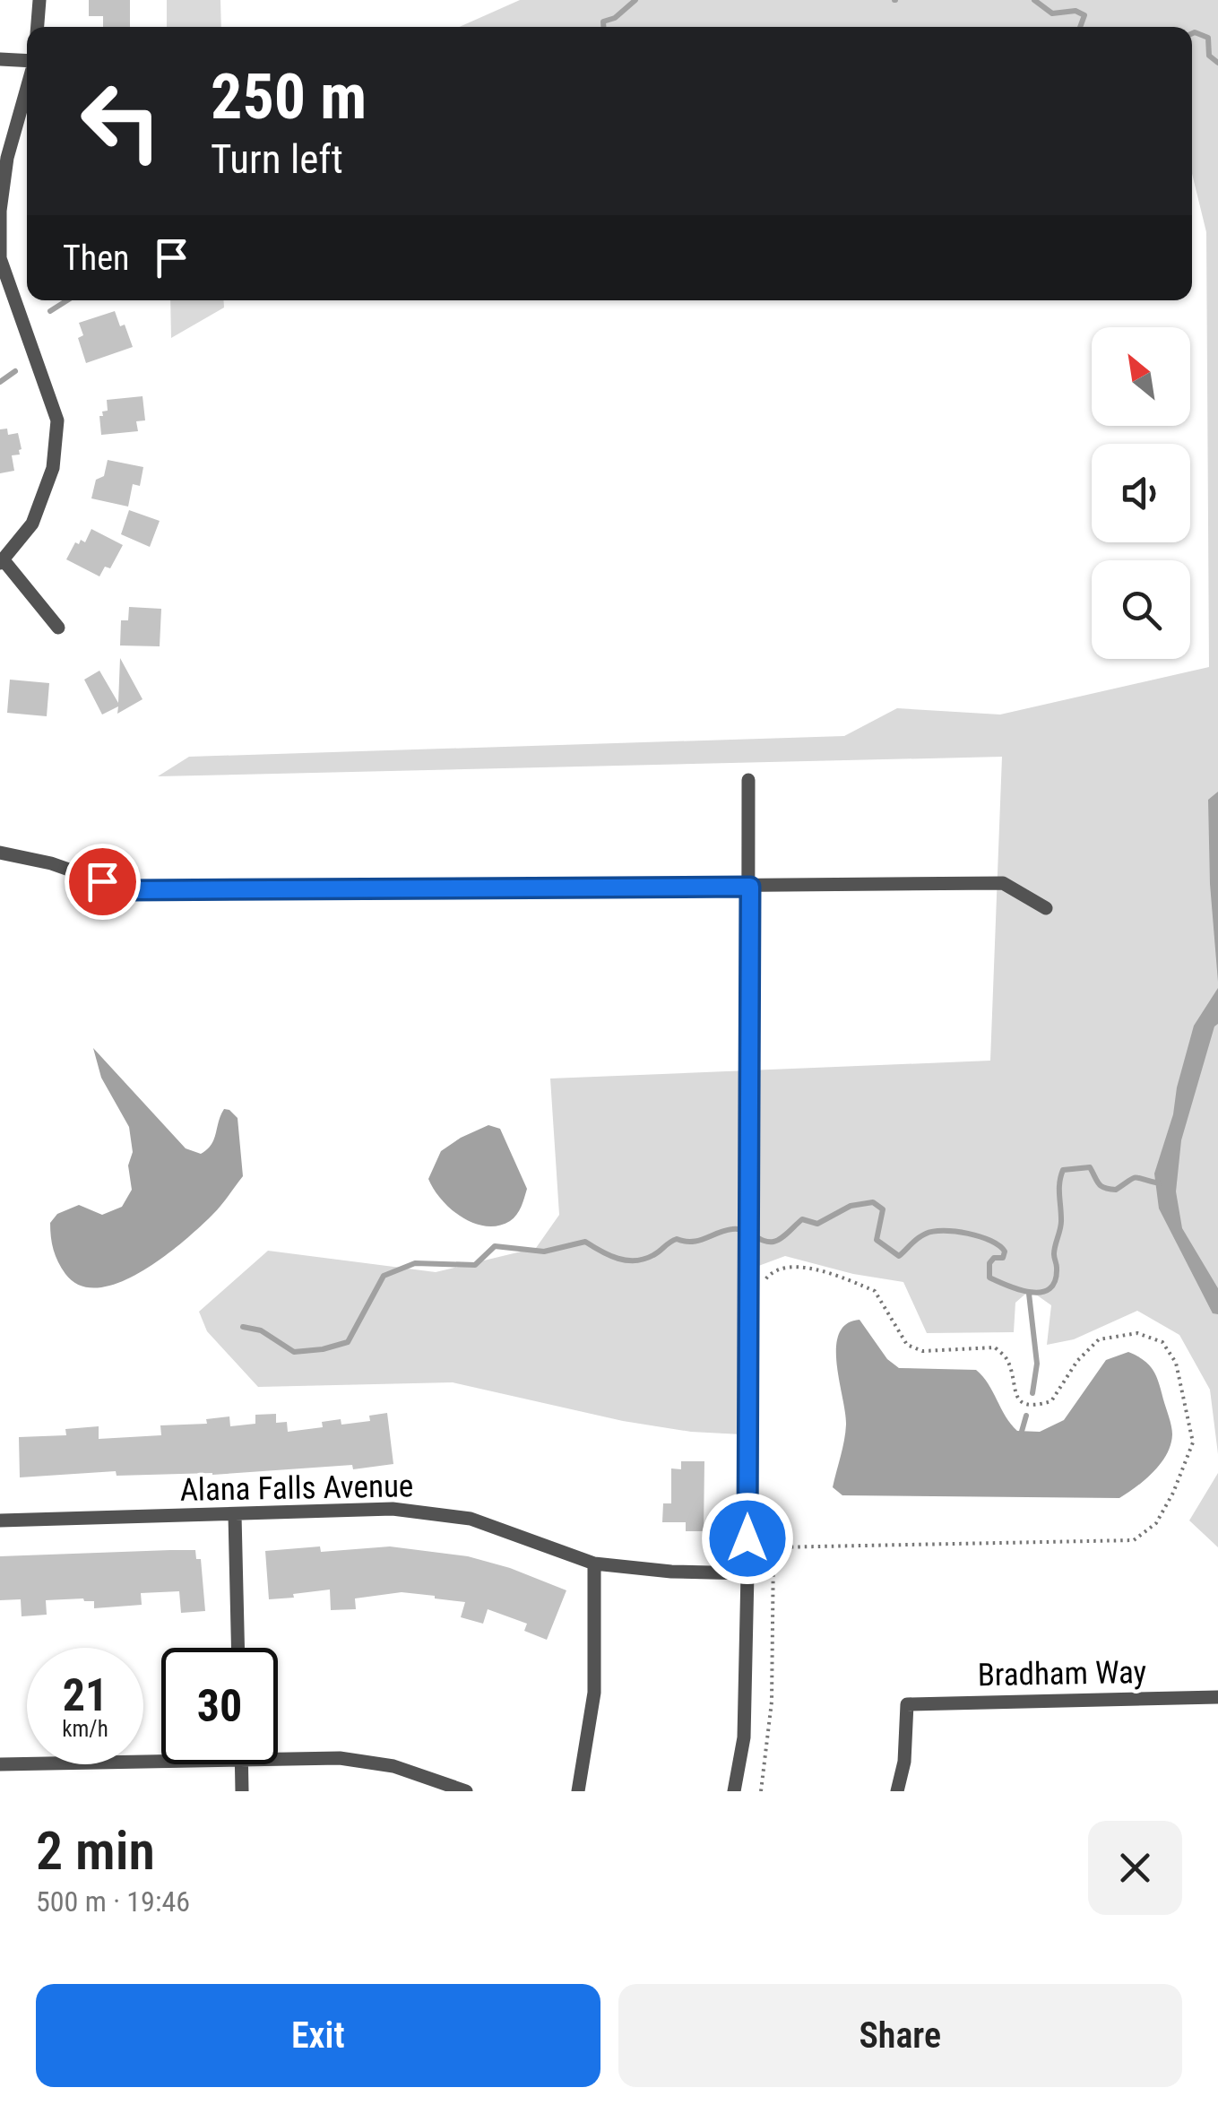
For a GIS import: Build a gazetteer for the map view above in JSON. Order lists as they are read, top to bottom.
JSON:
{
  "streets": {
    "street": ["Alana Falls Avenue", "Bradham Way"]
  },
  "north": "top left",
  "page": {
    "turn": ["250 m", "Turn left"],
    "then": "Then",
    "speed": "21 km/h",
    "limit": "30",
    "heading": ["2 min", "500 m · 19:46"],
    "buttons": ["Exit", "Share"]
  }
}
